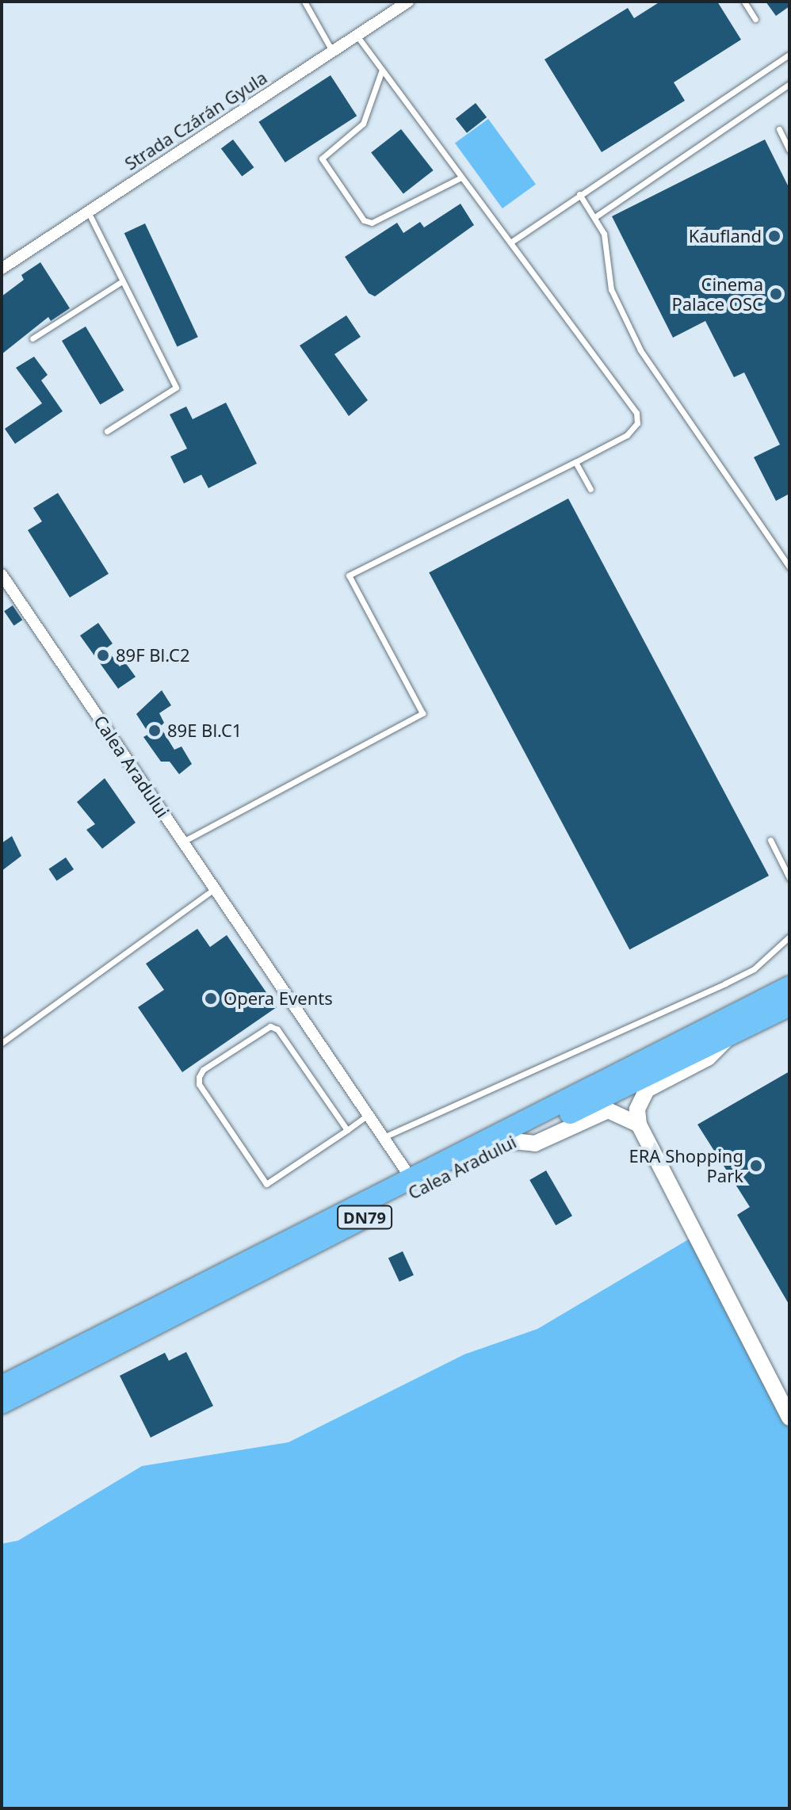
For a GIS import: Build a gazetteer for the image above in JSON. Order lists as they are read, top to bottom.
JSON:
{
  "streets": {
    "highway": ["Calea Aradului", "DN79"],
    "street": ["Strada Czárán Gyula"]
  },
  "places": [
    "Kaufland",
    "Cinema Palace OSC",
    "89F Bl.C2",
    "89E Bl.C1",
    "Opera Events",
    "ERA Shopping Park"
  ]
}
